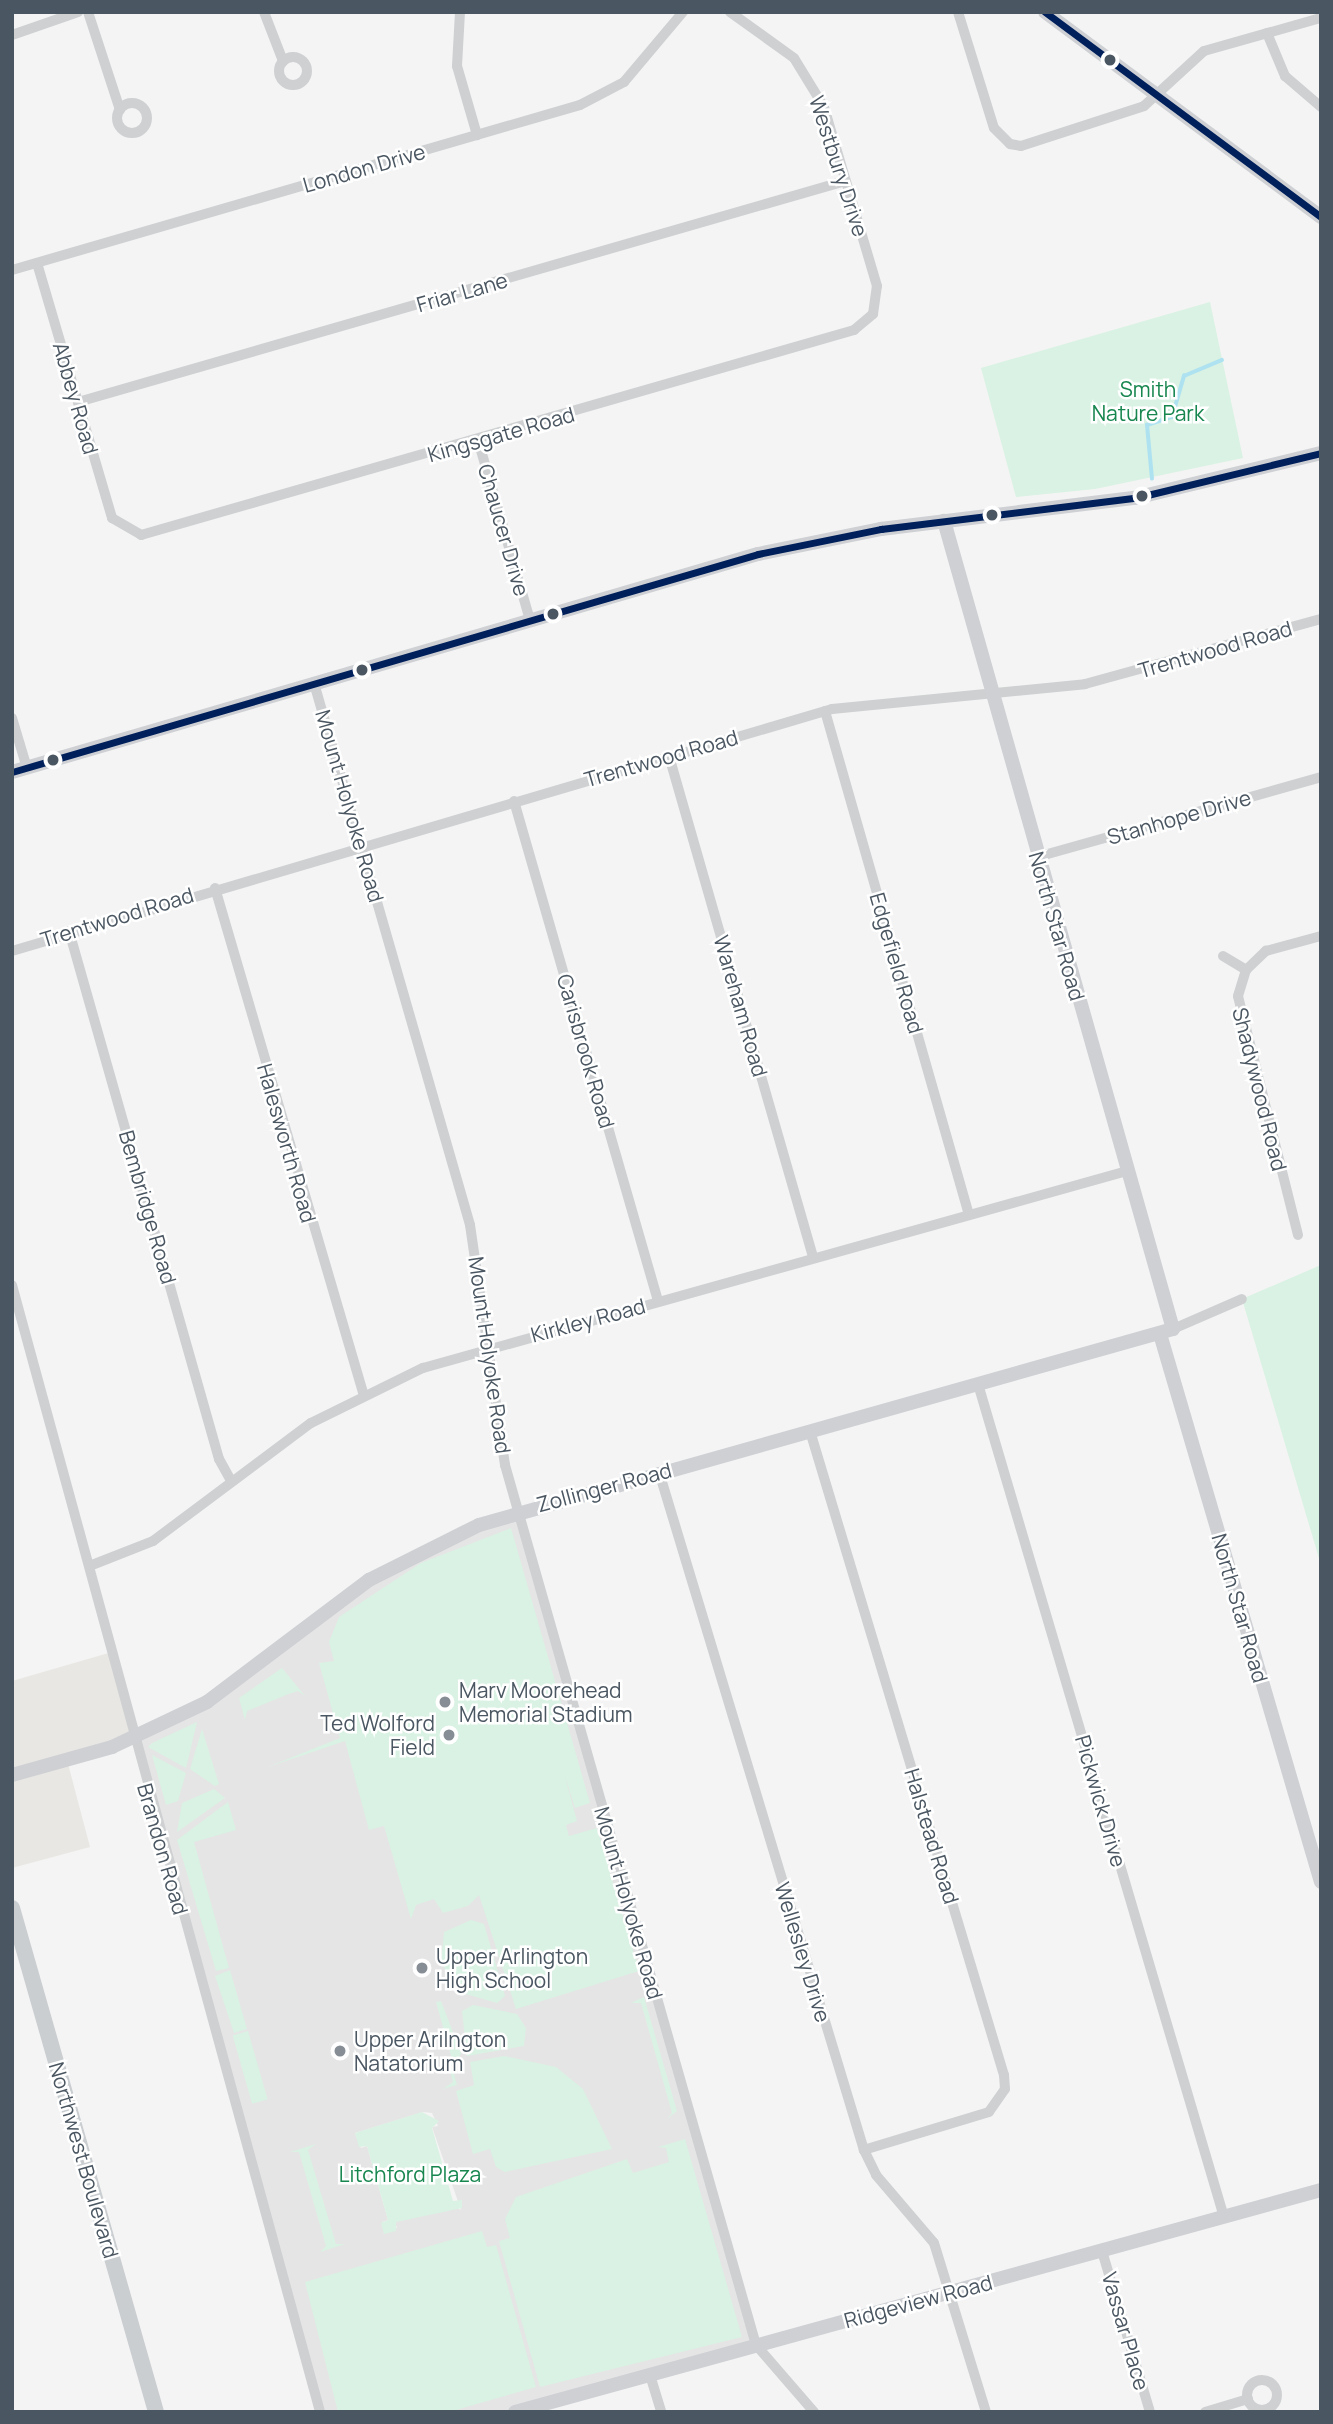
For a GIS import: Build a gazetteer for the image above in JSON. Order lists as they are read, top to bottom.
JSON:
{
  "streets": {
    "main road": ["Northwest Boulevard"],
    "street": [
      "Westbury Drive",
      "London Drive",
      "Friar Lane",
      "Abbey Road",
      "Kingsgate Road",
      "Chaucer Drive",
      "Trentwood Road",
      "Mount Holyoke Road",
      "Stanhope Drive",
      "North Star Road",
      "Edgefield Road",
      "Wareham Road",
      "Carisbrook Road",
      "Shadywood Road",
      "Halesworth Road",
      "Bembridge Road",
      "Kirkley Road",
      "Zollinger Road",
      "Pickwick Drive",
      "Halstead Road",
      "Brandon Road",
      "Wellesley Drive",
      "Ridgeview Road",
      "Vassar Place"
    ]
  },
  "crossings": [
    ["Westbury Drive", "Friar Lane"],
    ["Westbury Drive", "Kingsgate Road"],
    ["London Drive", "Abbey Road"],
    ["Friar Lane", "Abbey Road"],
    ["Abbey Road", "Kingsgate Road"],
    ["Kingsgate Road", "Chaucer Drive"],
    ["Trentwood Road", "Mount Holyoke Road"],
    ["Trentwood Road", "North Star Road"],
    ["Trentwood Road", "Edgefield Road"],
    ["Trentwood Road", "Wareham Road"],
    ["Trentwood Road", "Carisbrook Road"],
    ["Trentwood Road", "Halesworth Road"],
    ["Trentwood Road", "Bembridge Road"],
    ["Mount Holyoke Road", "Kirkley Road"],
    ["Mount Holyoke Road", "Zollinger Road"],
    ["Mount Holyoke Road", "Ridgeview Road"],
    ["Stanhope Drive", "North Star Road"],
    ["North Star Road", "Kirkley Road"],
    ["North Star Road", "Zollinger Road"],
    ["Edgefield Road", "Kirkley Road"],
    ["Wareham Road", "Kirkley Road"],
    ["Carisbrook Road", "Kirkley Road"],
    ["Halesworth Road", "Kirkley Road"],
    ["Bembridge Road", "Kirkley Road"],
    ["Kirkley Road", "Brandon Road"],
    ["Zollinger Road", "Pickwick Drive"],
    ["Zollinger Road", "Halstead Road"],
    ["Zollinger Road", "Brandon Road"],
    ["Zollinger Road", "Wellesley Drive"],
    ["Pickwick Drive", "Ridgeview Road"],
    ["Halstead Road", "Wellesley Drive"],
    ["Wellesley Drive", "Ridgeview Road"],
    ["Ridgeview Road", "Vassar Place"]
  ],
  "parks": ["Smith Nature Park", "Litchford Plaza"],
  "places": [
    "Marv Moorehead Memorial Stadium",
    "Ted Wolford Field",
    "Upper Arlington High School",
    "Upper Arilngton Natatorium"
  ]
}
